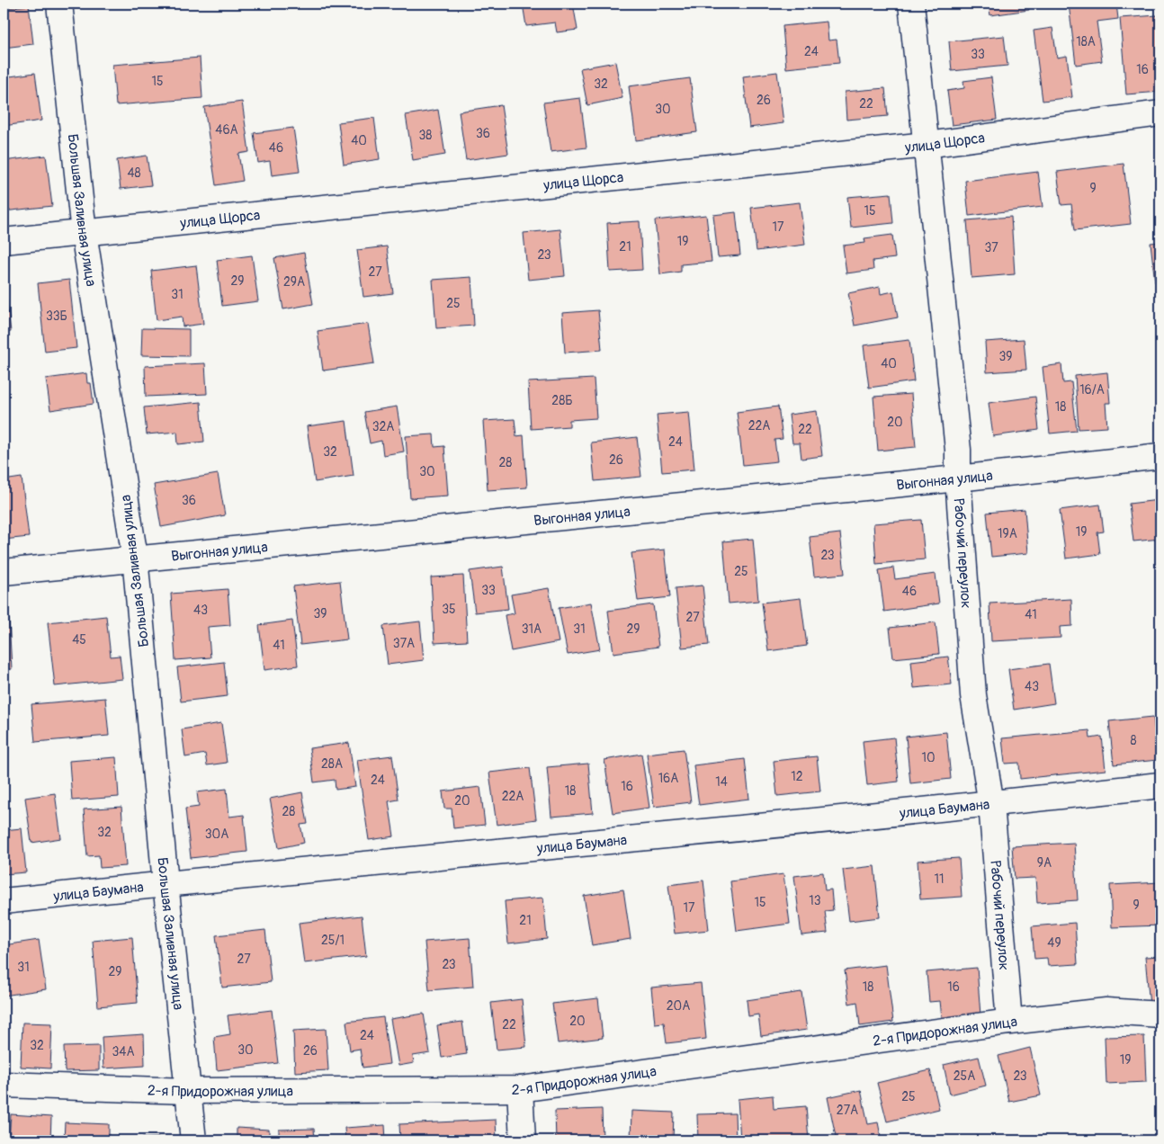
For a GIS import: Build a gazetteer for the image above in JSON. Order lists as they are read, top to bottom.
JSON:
{
  "streets": {
    "street": [
      "улица Щорса",
      "Большая Заливная улица",
      "Выгонная улица",
      "Рабочий переулок",
      "улица Баумана",
      "2-я Придорожная улица"
    ]
  },
  "crossings": [
    ["улица Щорса", "Большая Заливная улица"],
    ["улица Щорса", "Рабочий переулок"],
    ["Большая Заливная улица", "Выгонная улица"],
    ["Большая Заливная улица", "улица Баумана"],
    ["Большая Заливная улица", "2-я Придорожная улица"],
    ["Выгонная улица", "Рабочий переулок"],
    ["Рабочий переулок", "улица Баумана"],
    ["Рабочий переулок", "2-я Придорожная улица"]
  ],
  "house_numbers": [
    "18А",
    "24",
    "33",
    "16",
    "15",
    "32",
    "26",
    "22",
    "30",
    "46А",
    "36",
    "38",
    "40",
    "46",
    "48",
    "9",
    "15",
    "17",
    "19",
    "21",
    "37",
    "23",
    "27",
    "29",
    "29А",
    "31",
    "25",
    "33Б",
    "39",
    "40",
    "16/А",
    "28Б",
    "18",
    "20",
    "22А",
    "32А",
    "22",
    "24",
    "32",
    "26",
    "28",
    "30",
    "36",
    "19",
    "19А",
    "23",
    "25",
    "33",
    "46",
    "35",
    "43",
    "39",
    "41",
    "27",
    "31А",
    "31",
    "29",
    "45",
    "37А",
    "41",
    "43",
    "8",
    "10",
    "28А",
    "12",
    "16А",
    "24",
    "14",
    "16",
    "18",
    "22А",
    "20",
    "28",
    "32",
    "30А",
    "9А",
    "11",
    "13",
    "15",
    "9",
    "17",
    "21",
    "25/1",
    "49",
    "27",
    "23",
    "31",
    "29",
    "18",
    "16",
    "20А",
    "20",
    "22",
    "24",
    "32",
    "30",
    "26",
    "34А",
    "19",
    "25А",
    "23",
    "25",
    "27А"
  ]
}
